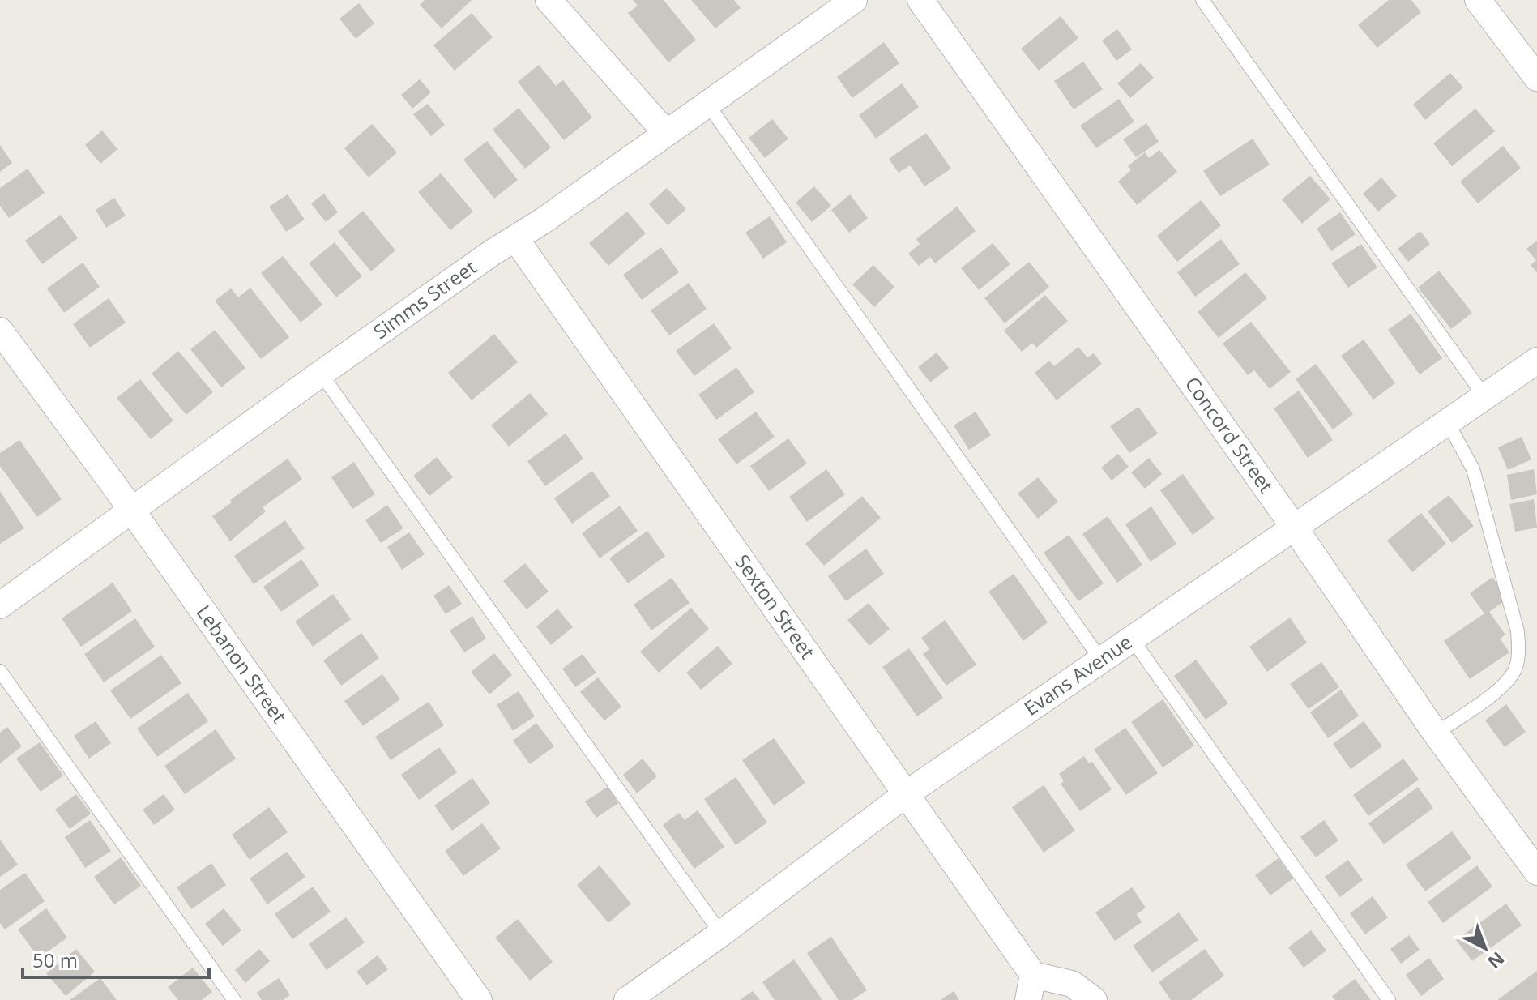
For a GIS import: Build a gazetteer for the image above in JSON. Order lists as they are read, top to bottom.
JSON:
{
  "streets": {
    "street": [
      "Simms Street",
      "Concord Street",
      "Sexton Street",
      "Lebanon Street",
      "Evans Avenue"
    ]
  },
  "crossings": [
    ["Simms Street", "Sexton Street"],
    ["Simms Street", "Lebanon Street"],
    ["Concord Street", "Evans Avenue"],
    ["Sexton Street", "Evans Avenue"]
  ],
  "scale_bar": "50 m",
  "north": "bottom right"
}
